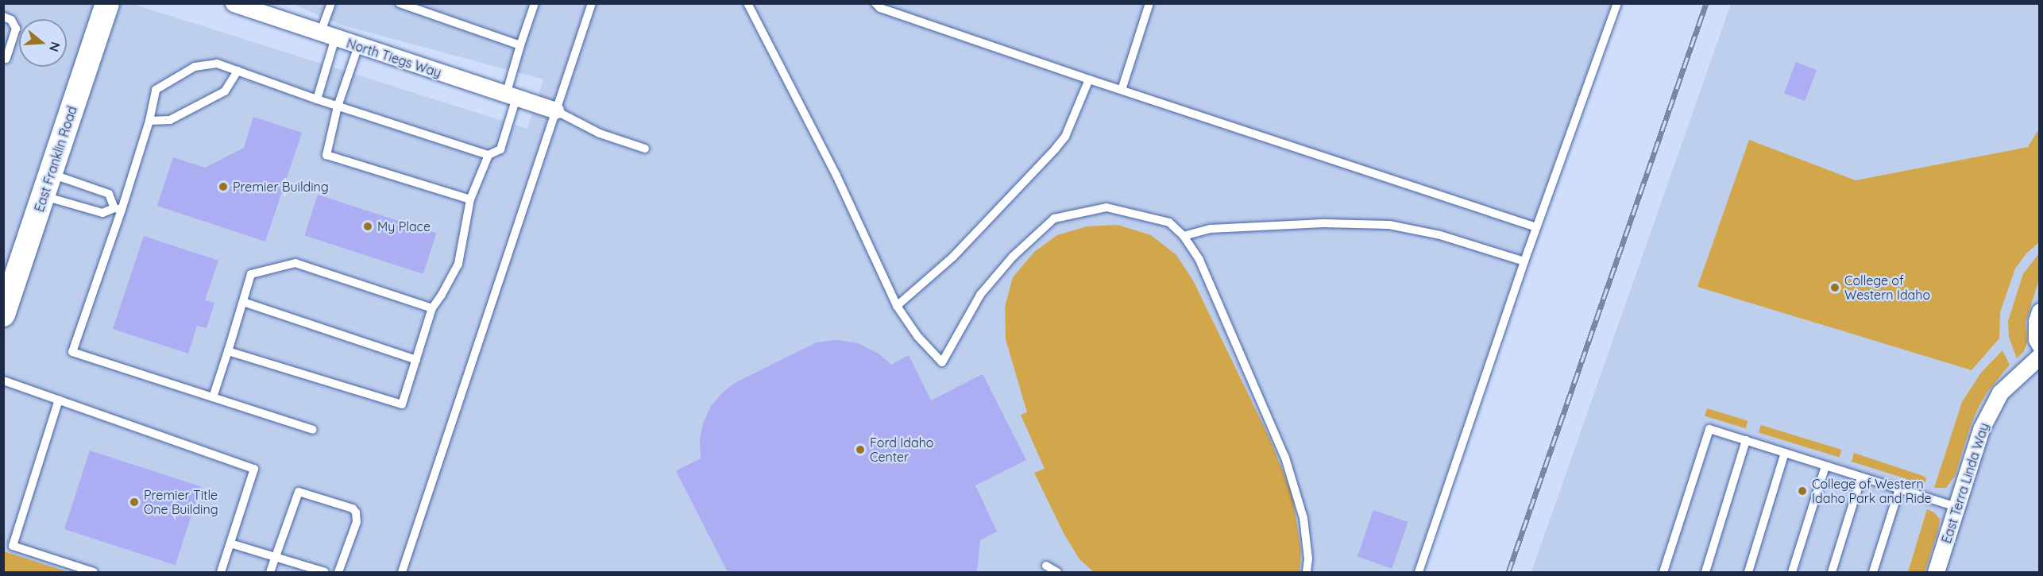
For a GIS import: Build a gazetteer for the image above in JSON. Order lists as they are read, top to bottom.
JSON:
{
  "streets": {
    "main road": ["East Franklin Road"],
    "street": ["North Tiegs Way", "East Terra Linda Way"]
  },
  "places": [
    "Premier Building",
    "My Place",
    "College of Western Idaho",
    "Ford Idaho Center",
    "College of Western Idaho Park and Ride",
    "Premier Title One Building"
  ],
  "north": "right"
}
